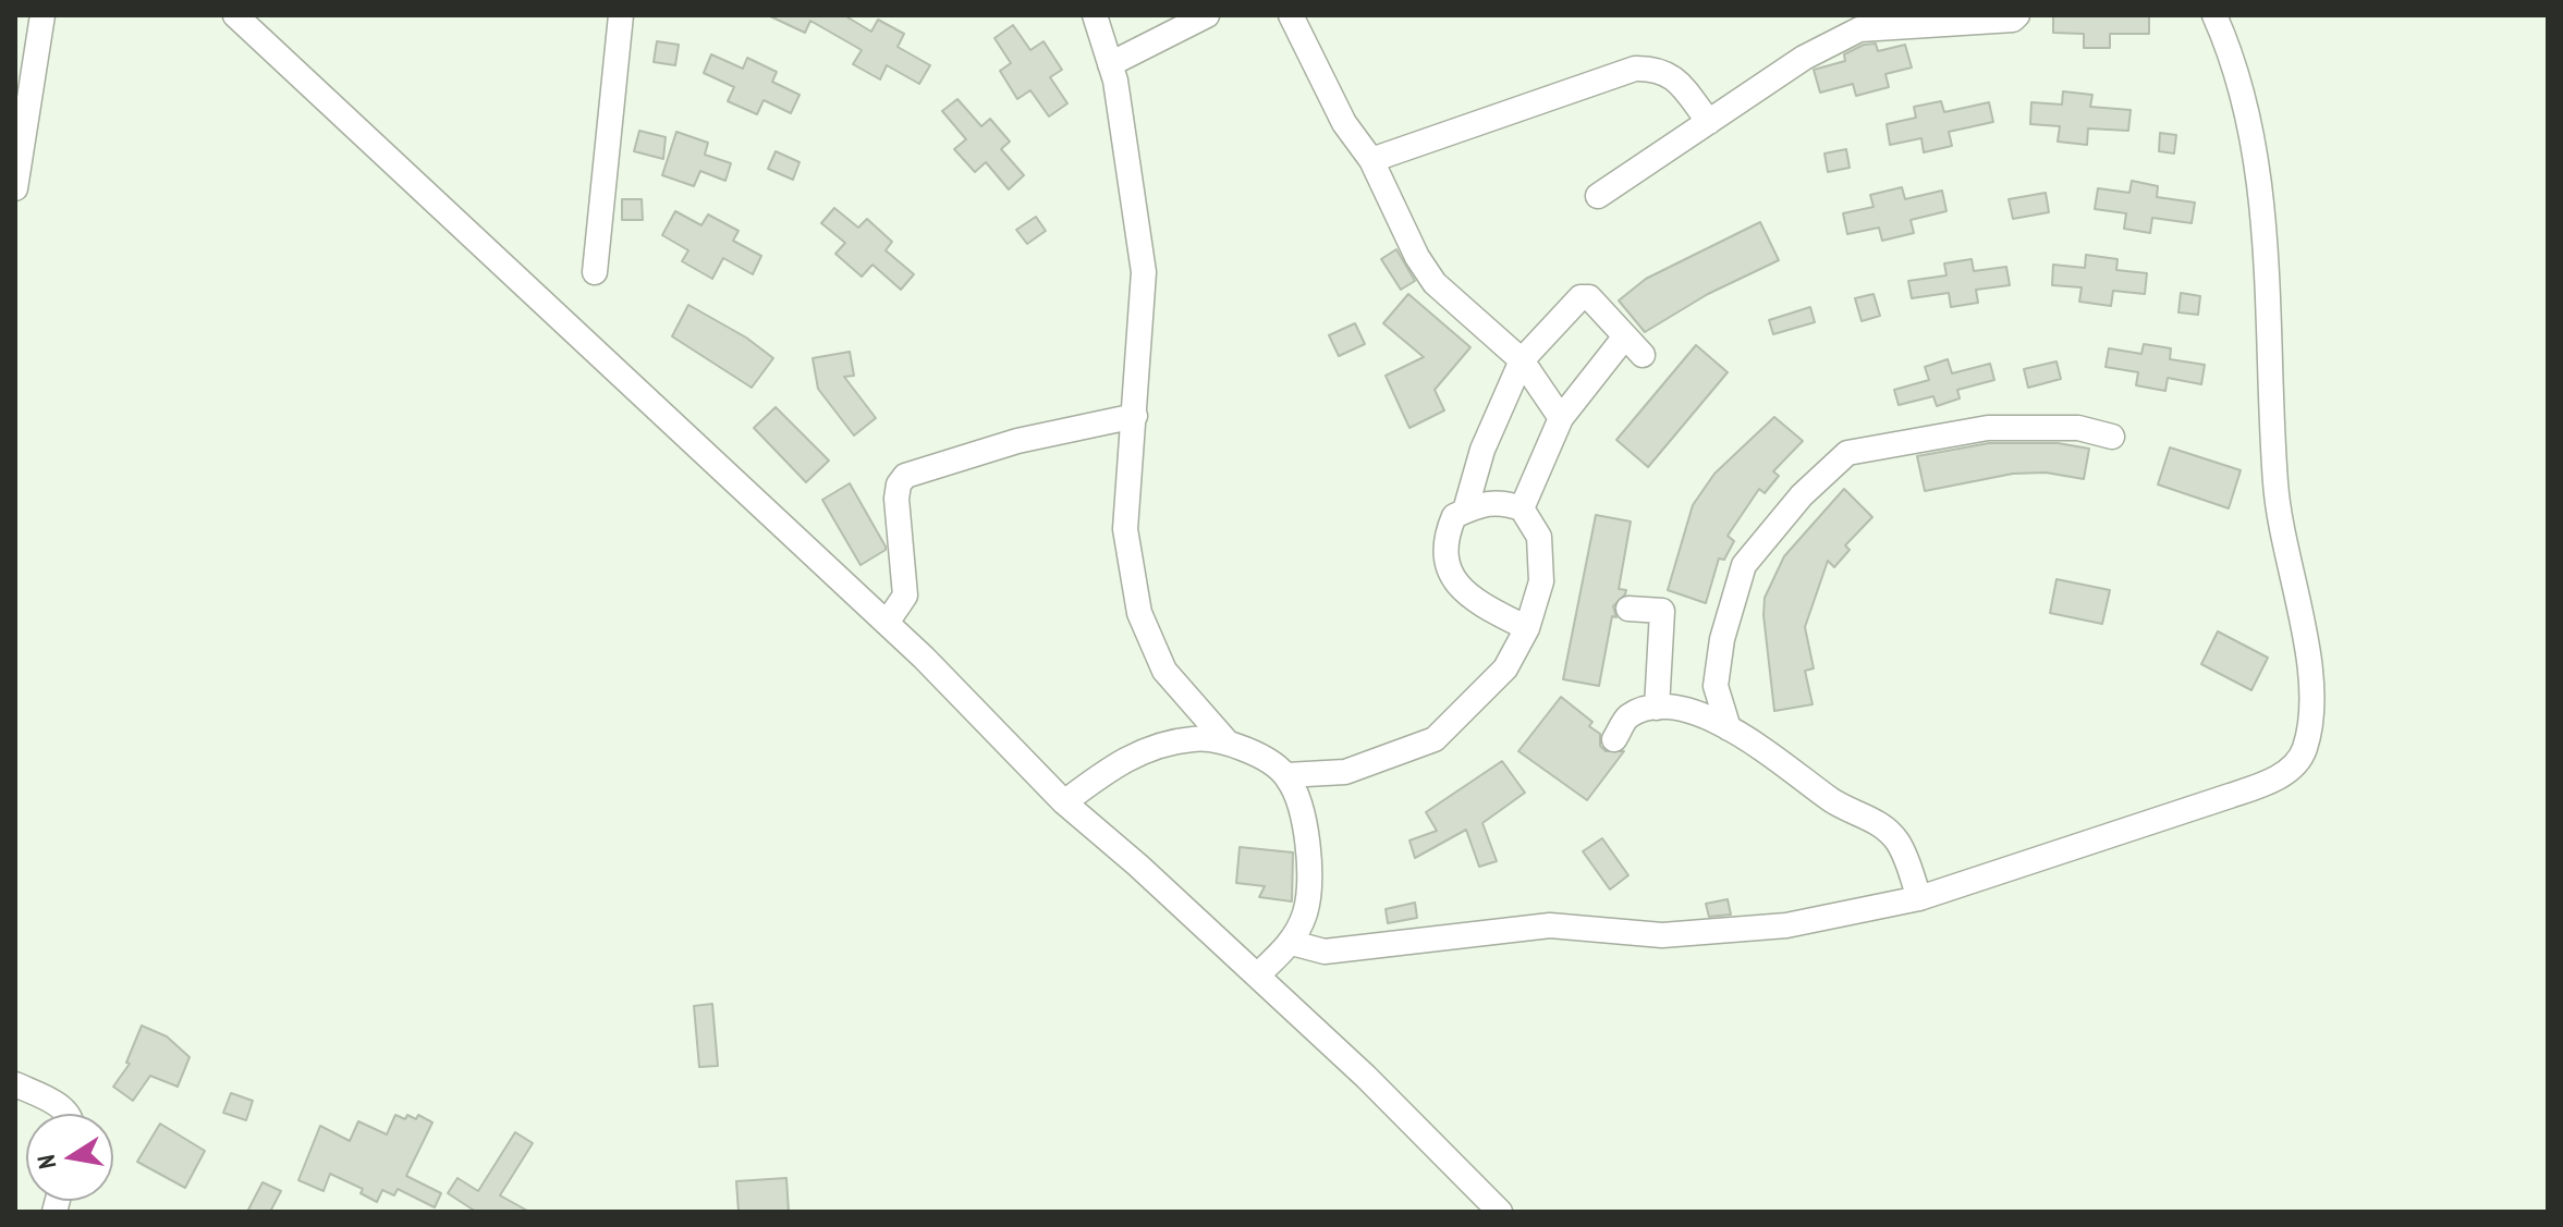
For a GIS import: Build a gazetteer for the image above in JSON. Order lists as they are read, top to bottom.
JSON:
{
  "north": "left"
}
